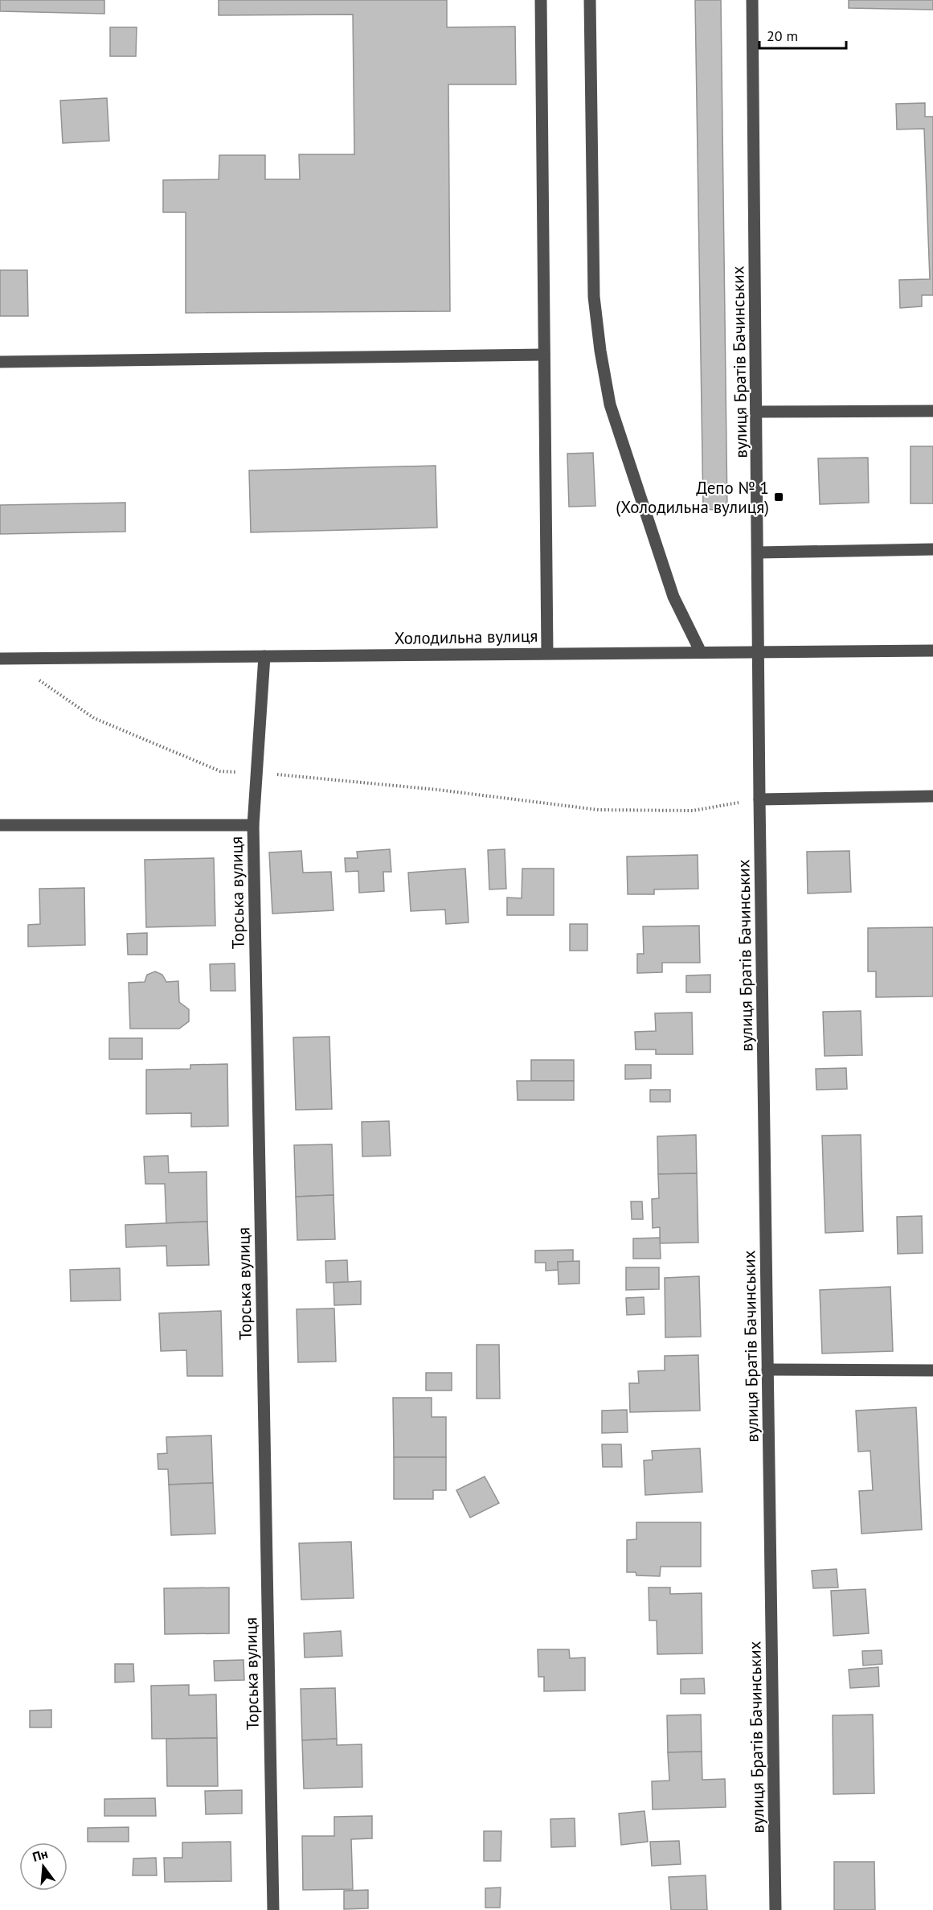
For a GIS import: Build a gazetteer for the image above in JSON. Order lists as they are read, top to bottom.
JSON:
{
  "streets": {
    "street": ["вулиця Братів Бачинських", "Холодильна вулиця", "Торська вулиця"]
  },
  "crossings": [
    ["вулиця Братів Бачинських", "Холодильна вулиця"],
    ["Холодильна вулиця", "Торська вулиця"]
  ],
  "places": {
    "transit": ["Депо № 1 (Холодильна вулиця)"]
  },
  "scale_bar": "20 m",
  "north": "top"
}
